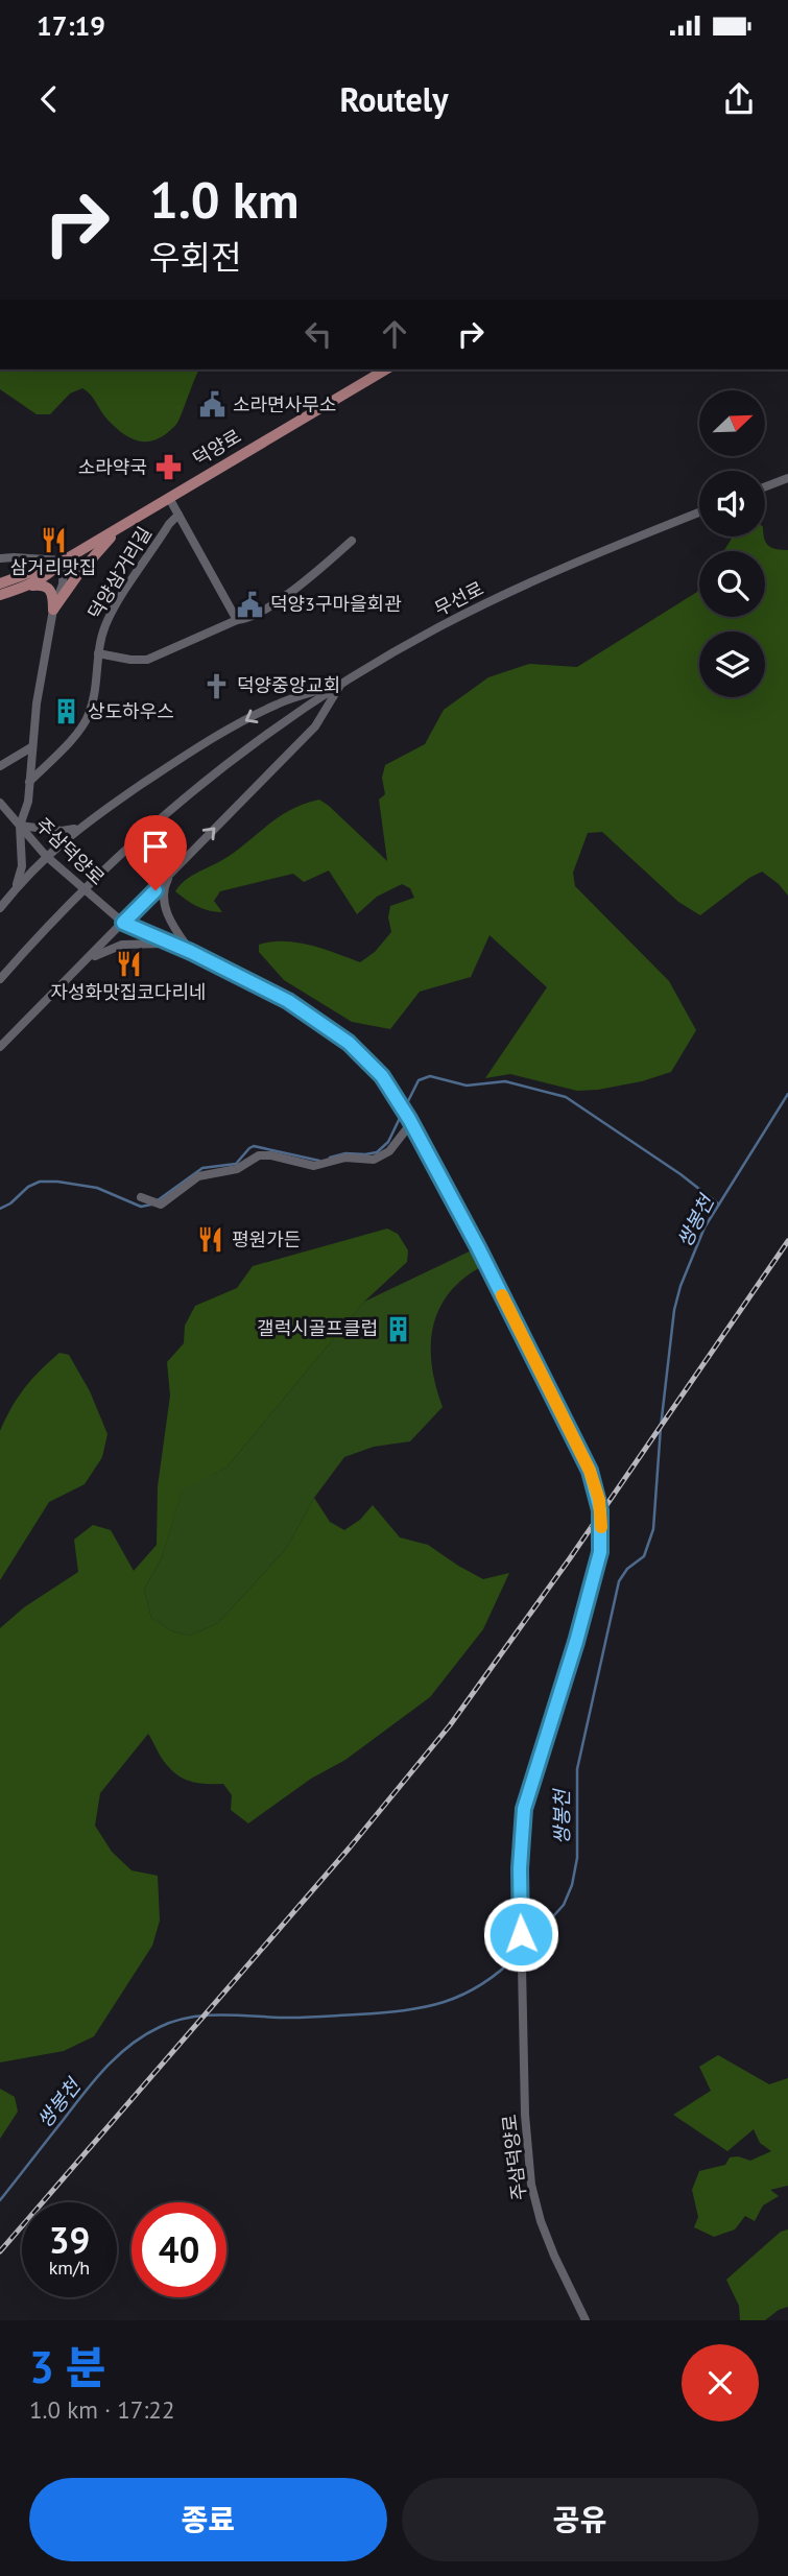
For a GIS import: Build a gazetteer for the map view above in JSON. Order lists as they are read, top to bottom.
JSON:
{
  "streets": {
    "main road": ["덕양로"],
    "street": ["덕양삼거리길", "무선로", "주삼덕양로"]
  },
  "crossings": [
    ["덕양로", "주삼덕양로"],
    ["덕양삼거리길", "주삼덕양로"]
  ],
  "water": ["쌍봉천"],
  "places": {
    "public building": ["소라면사무소", "덕양3구마을회관"],
    "pharmacy": ["소라약국"],
    "restaurant": ["삼거리맛집", "자성화맛집코다리네", "평원가든"],
    "church": ["덕양중앙교회"],
    "building": ["상도하우스", "갤럭시골프클럽"]
  },
  "north": "top right",
  "page": {
    "status": "17:19",
    "header": "Routely",
    "turn": ["1.0 km", "우회전"],
    "speed": "39 km/h",
    "limit": "40",
    "heading": ["3 분", "1.0 km · 17:22"],
    "buttons": ["종료", "공유"]
  }
}
